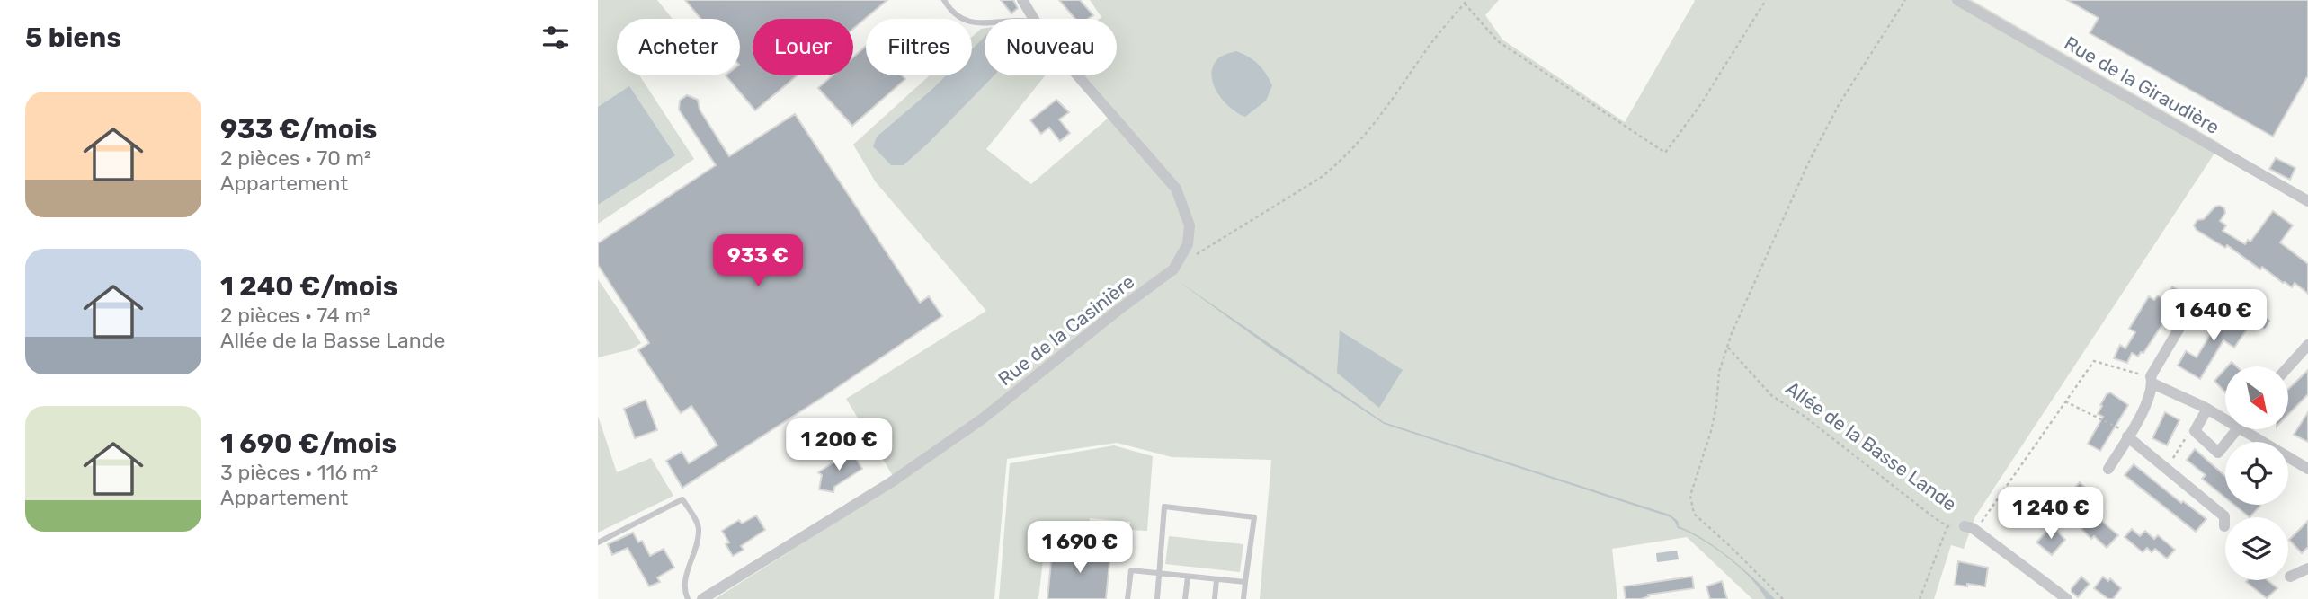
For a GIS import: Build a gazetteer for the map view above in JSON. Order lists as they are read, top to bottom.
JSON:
{
  "streets": {
    "street": ["Rue de la Giraudière", "Rue de la Casinière", "Allée de la Basse Lande"]
  },
  "north": "bottom right",
  "page": {
    "heading": "5 biens",
    "chip": [
      "Acheter",
      "Louer",
      "Filtres",
      "Nouveau"
    ],
    "list": [
      {
        "name": "933 €/mois",
        "note": "2 pièces · 70 m² · Appartement"
      },
      {
        "name": "1 240 €/mois",
        "note": "2 pièces · 74 m² · Allée de la Basse Lande"
      },
      {
        "name": "1 690 €/mois",
        "note": "3 pièces · 116 m² · Appartement"
      }
    ],
    "price": [
      "933 €",
      "1 640 €",
      "1 200 €",
      "1 240 €",
      "1 690 €"
    ]
  }
}
